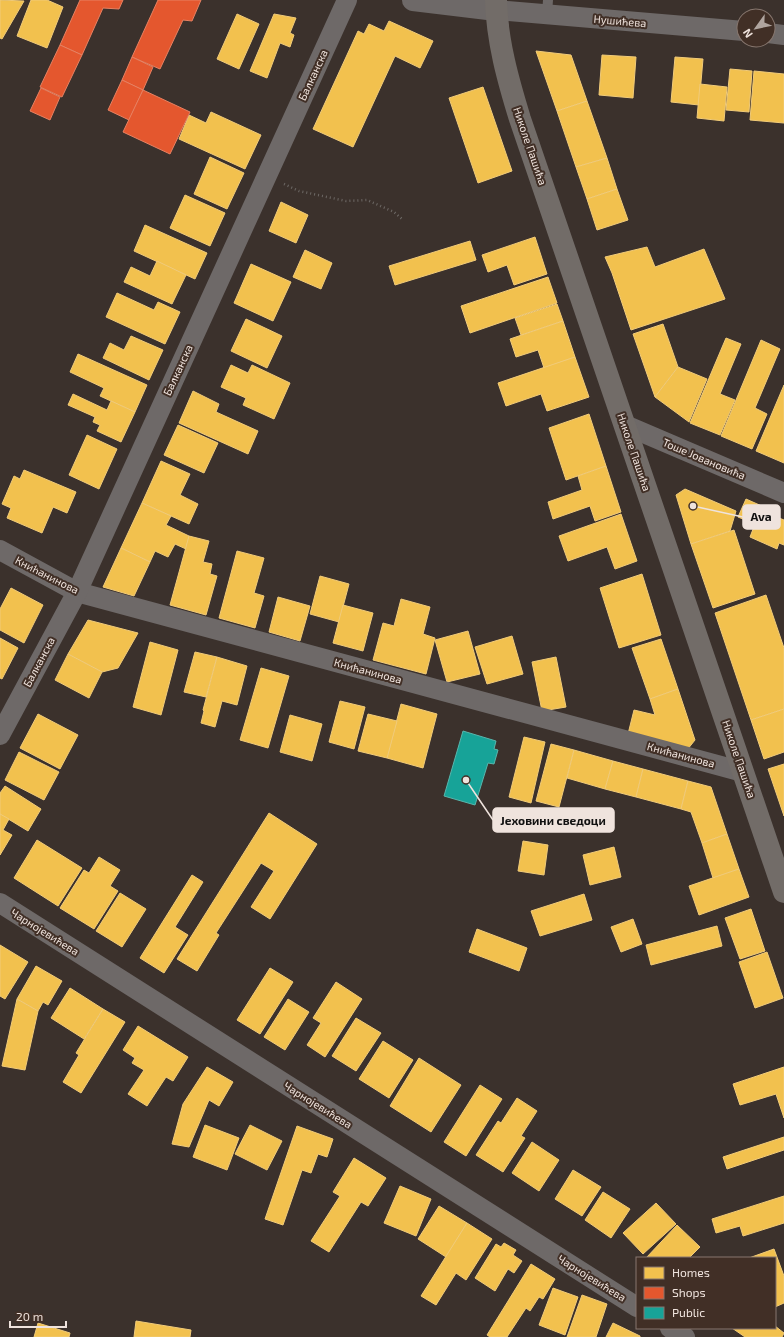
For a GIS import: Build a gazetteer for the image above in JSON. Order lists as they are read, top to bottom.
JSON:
{
  "streets": {
    "main road": ["Николе Пашића"],
    "street": [
      "Нушићева",
      "Балканска",
      "Тоше Јовановића",
      "Книћанинова",
      "Чарнојевићева"
    ]
  },
  "crossings": [
    ["Нушићева", "Николе Пашића"],
    ["Балканска", "Книћанинова"],
    ["Николе Пашића", "Тоше Јовановића"],
    ["Николе Пашића", "Книћанинова"]
  ],
  "places": ["Ava", "Јеховини сведоци"],
  "legend": ["Homes", "Shops", "Public"],
  "scale_bar": "20 m",
  "north": "bottom left"
}
